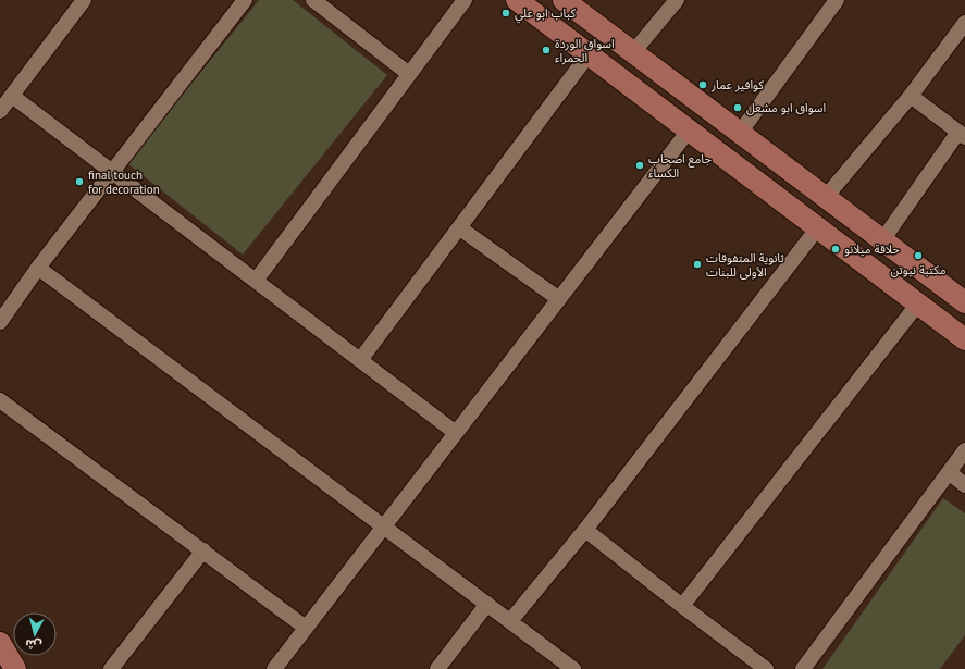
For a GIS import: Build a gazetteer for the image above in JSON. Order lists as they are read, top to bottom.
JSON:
{
  "places": [
    "كباب ابو علي",
    "اسواق الوردة الحمراء",
    "كوافير عمار",
    "اسواق ابو مشعل",
    "جامع اصحاب الكساء",
    "final touch for decoration",
    "حلاقة ميلانو",
    "مكتبة نيوتن",
    "ثانوية المتفوقات الأولى للبنات"
  ],
  "north": "bottom"
}
